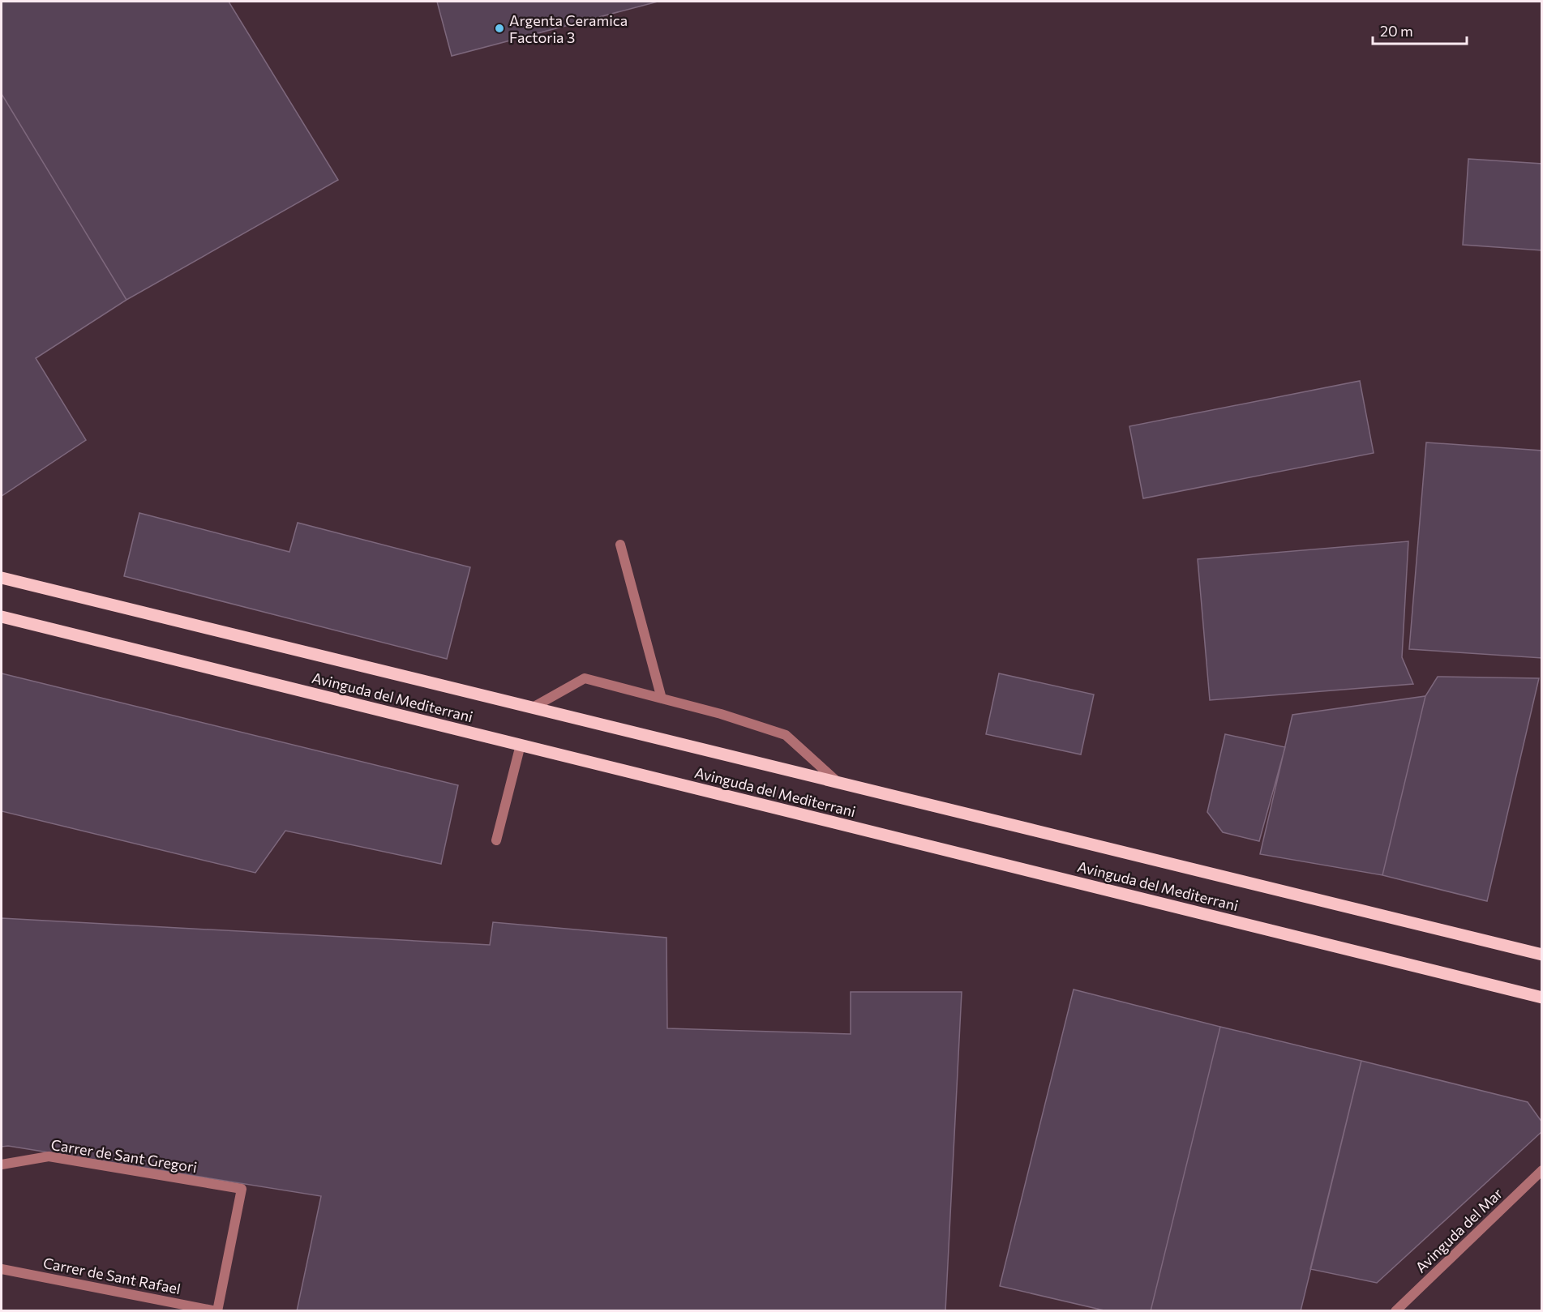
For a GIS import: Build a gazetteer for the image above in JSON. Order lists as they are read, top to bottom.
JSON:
{
  "streets": {
    "main road": ["Avinguda del Mediterrani"],
    "street": ["Carrer de Sant Gregori", "Avinguda del Mar", "Carrer de Sant Rafael"]
  },
  "crossings": [
    ["Carrer de Sant Gregori", "Carrer de Sant Rafael"]
  ],
  "places": ["Argenta Ceramica Factoria 3"],
  "scale_bar": "20 m"
}
